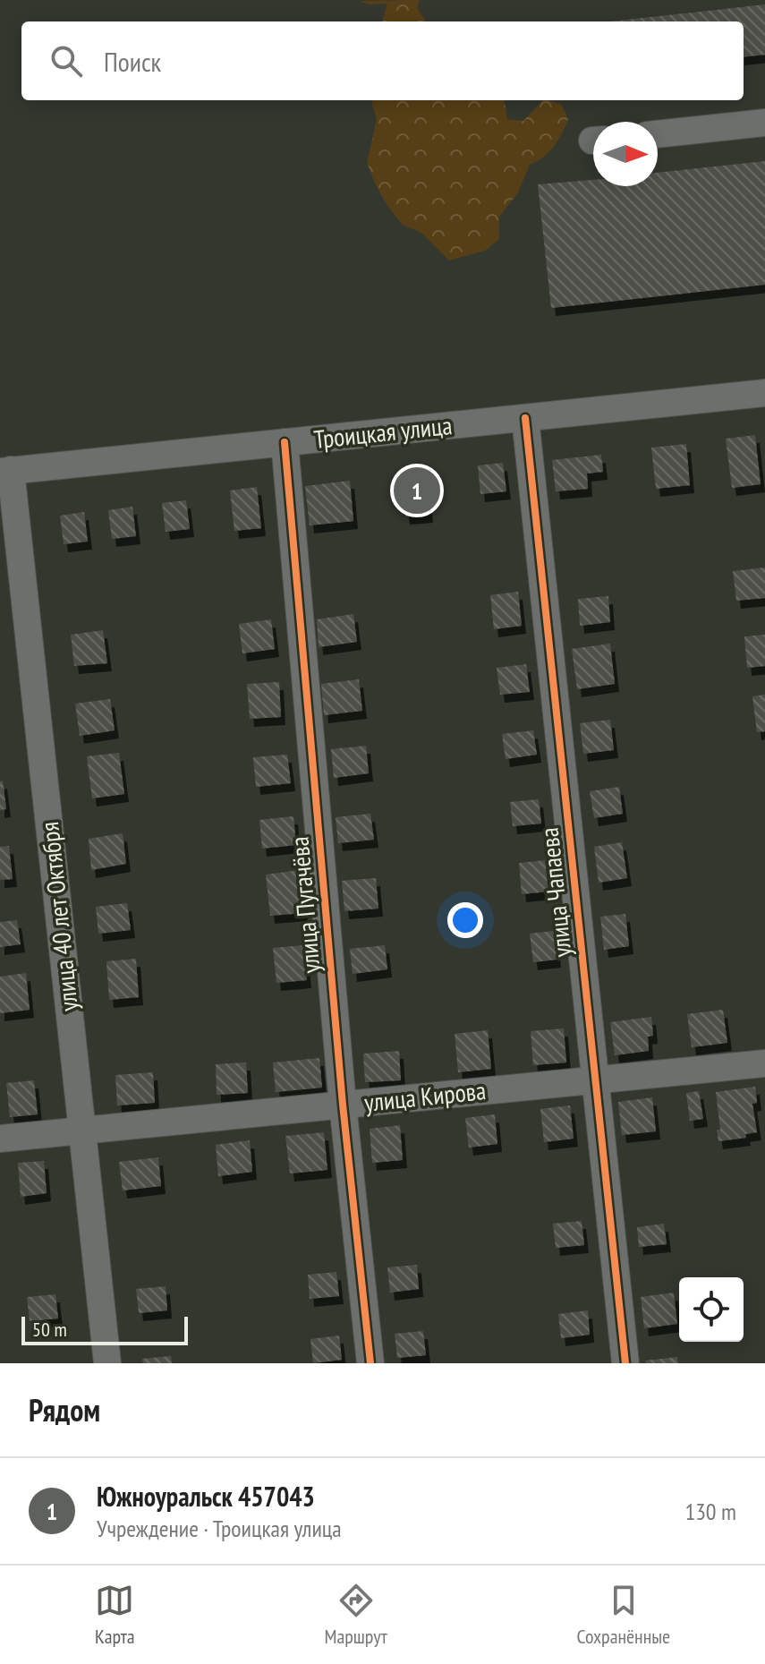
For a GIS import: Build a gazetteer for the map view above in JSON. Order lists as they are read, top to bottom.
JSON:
{
  "streets": {
    "street": [
      "Троицкая улица",
      "улица Чапаева",
      "улица Пугачёва",
      "улица 40 лет Октября",
      "улица Кирова"
    ]
  },
  "crossings": [
    ["Троицкая улица", "улица Чапаева"],
    ["Троицкая улица", "улица Пугачёва"],
    ["Троицкая улица", "улица 40 лет Октября"],
    ["улица Чапаева", "улица Кирова"],
    ["улица Пугачёва", "улица Кирова"],
    ["улица 40 лет Октября", "улица Кирова"]
  ],
  "scale_bar": "50 m",
  "north": "right",
  "page": {
    "search": "Поиск",
    "pins": "1",
    "scale": "50 m",
    "heading": "Рядом",
    "list": [
      {
        "mark": "1",
        "name": "Южноуральск 457043",
        "note": "Учреждение · Троицкая улица",
        "value": "130 m"
      }
    ],
    "nav": ["Карта", "Маршрут", "Сохранённые"]
  }
}
